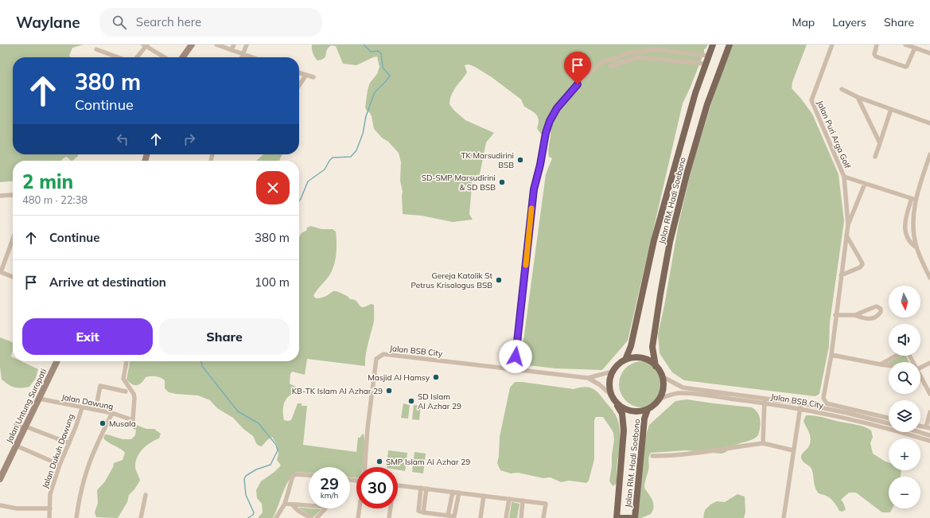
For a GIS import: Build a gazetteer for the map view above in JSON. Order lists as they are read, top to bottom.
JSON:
{
  "streets": {
    "main road": ["Jalan RM. Hadi Soebono", "Jalan Untung Suropati"],
    "street": [
      "Jalan Puri Arga Golf",
      "Jalan BSB City",
      "Jalan Dawung",
      "Jalan Dukuh Dawung"
    ]
  },
  "crossings": [
    ["Jalan RM. Hadi Soebono", "Jalan BSB City"],
    ["Jalan Dawung", "Jalan Untung Suropati"],
    ["Jalan Dawung", "Jalan Dukuh Dawung"]
  ],
  "places": [
    "TK Marsudirini BSB",
    "SD-SMP Marsudirini & SD BSB",
    "Gereja Katolik St Petrus Krisologus BSB",
    "Masjid Al Hamsy",
    "KB-TK Islam Al Azhar 29",
    "SD Islam Al Azhar 29",
    "Musala",
    "SMP Islam Al Azhar 29"
  ],
  "north": "bottom",
  "page": {
    "header": "Waylane",
    "search": "Search here",
    "nav": ["Map", "Layers", "Share"],
    "turn": ["380 m", "Continue"],
    "heading": ["2 min", "480 m · 22:38"],
    "list": [
      {
        "name": "Continue",
        "value": "380 m"
      },
      {
        "name": "Arrive at destination",
        "value": "100 m"
      }
    ],
    "map_buttons": ["+", "−"],
    "buttons": ["Exit", "Share"],
    "speed": "29 km/h",
    "limit": "30"
  }
}
